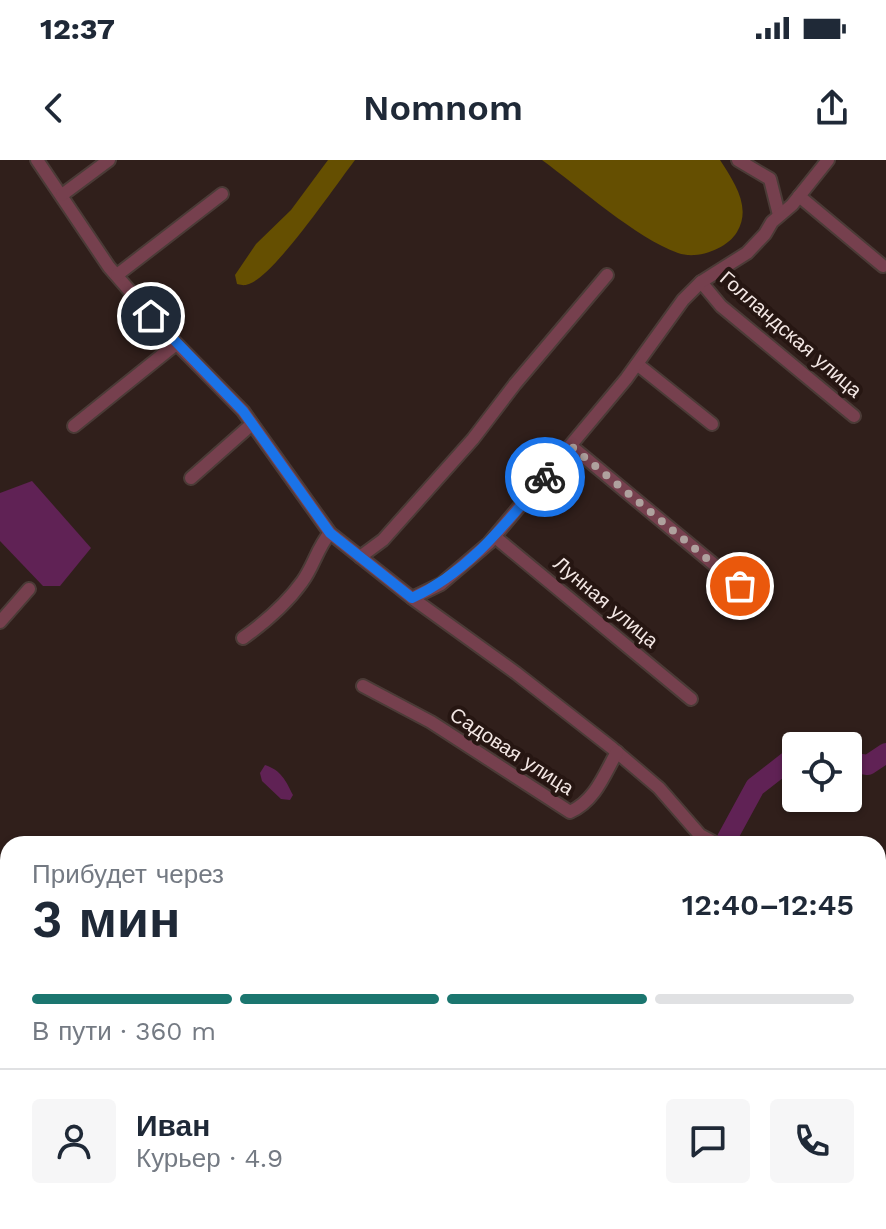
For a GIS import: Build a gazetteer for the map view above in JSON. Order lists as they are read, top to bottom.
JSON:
{
  "streets": {
    "street": ["Голландская улица", "Лунная улица", "Садовая улица"]
  },
  "page": {
    "status": "12:37",
    "header": "Nomnom",
    "heading": ["3 мин", "Прибудет через", "12:40–12:45"],
    "panel": ["Иван", "Курьер · 4.9"],
    "bar": "В пути · 360 m"
  }
}
